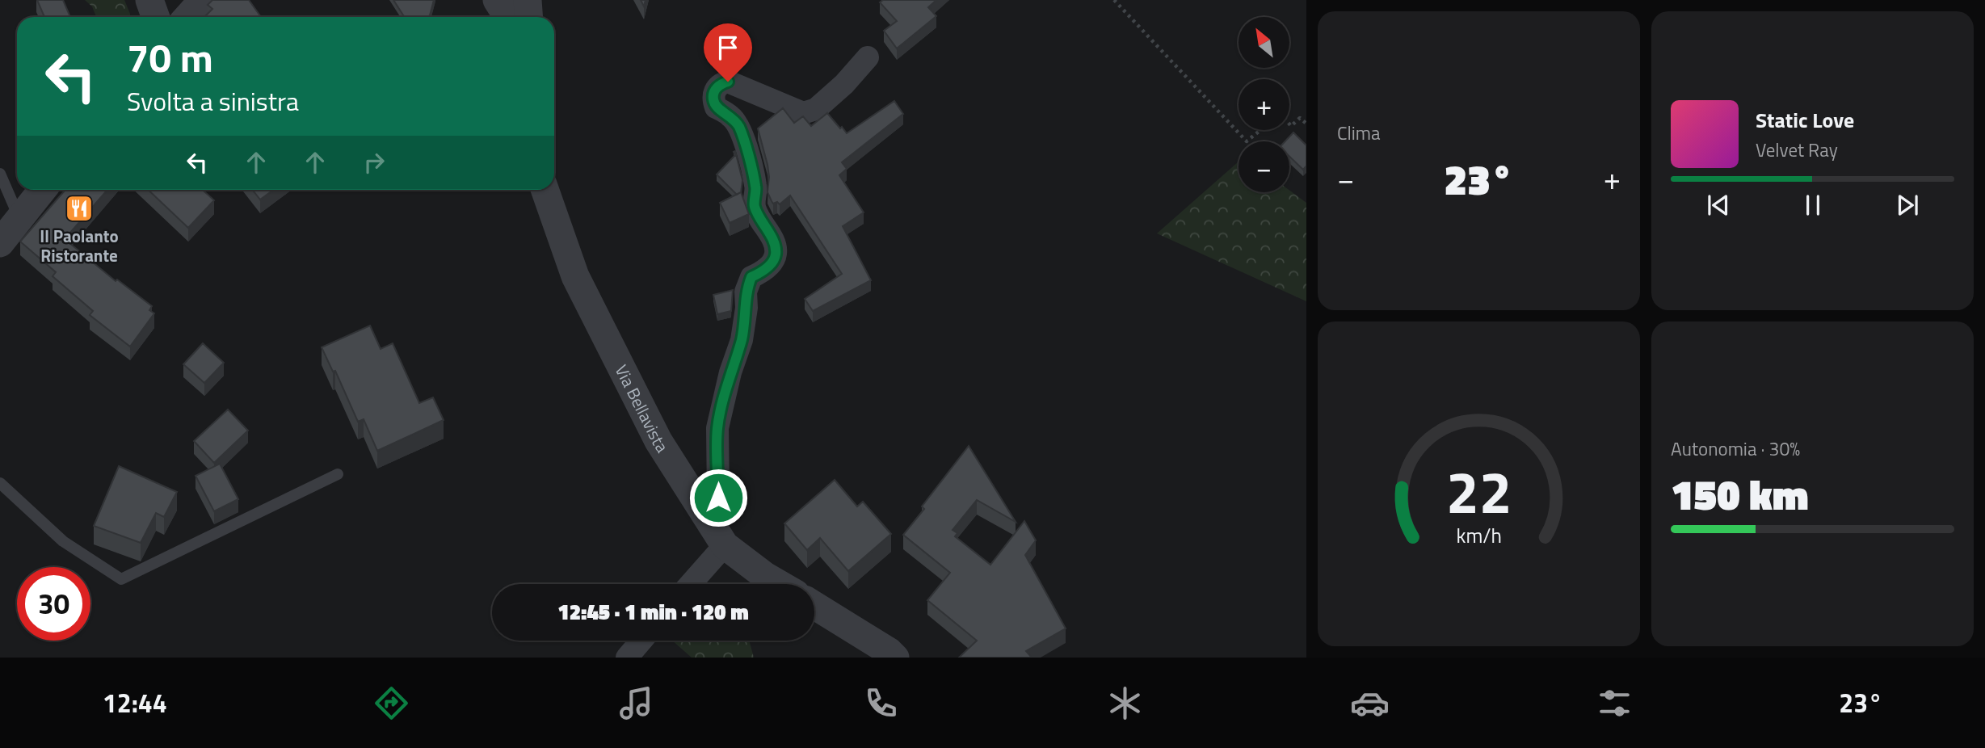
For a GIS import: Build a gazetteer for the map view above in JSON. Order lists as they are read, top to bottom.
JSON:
{
  "streets": {
    "street": ["Via Bellavista"]
  },
  "places": {
    "restaurant": ["Il Paolanto Ristorante"]
  },
  "north": "top left",
  "page": {
    "tile": [
      "Clima",
      ["Autonomia · 30%", "150 km"]
    ],
    "map_buttons": ["+", "−"],
    "turn": ["70 m", "Svolta a sinistra"],
    "song": ["Static Love", "Velvet Ray"],
    "heat": ["−", "23°", "+"],
    "limit": "30",
    "trip": "12:45 · 1 min · 120 m",
    "tabs": ["12:44", "23°"],
    "gauge": ["22", "km/h"]
  }
}
